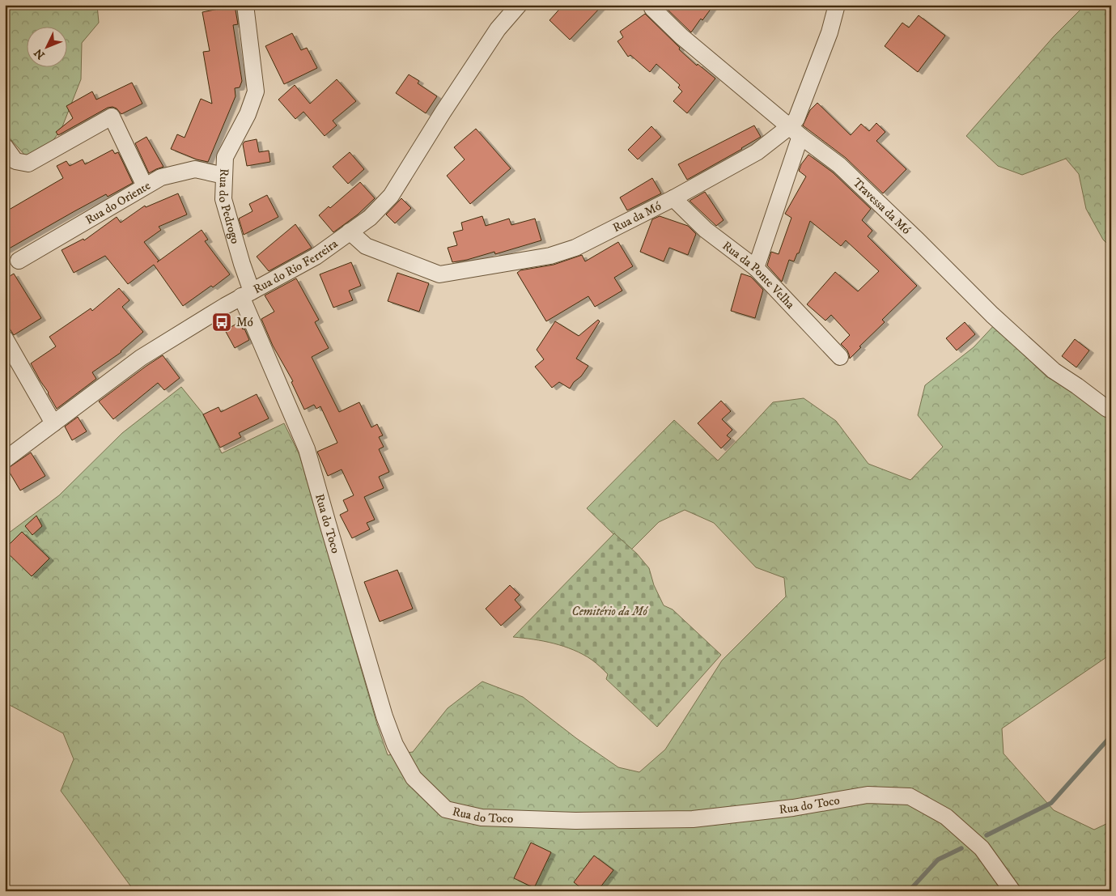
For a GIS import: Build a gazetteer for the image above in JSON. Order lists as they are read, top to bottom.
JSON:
{
  "streets": {
    "street": [
      "Rua do Oriente",
      "Rua do Pedrogo",
      "Travessa da Mó",
      "Rua da Mó",
      "Rua do Rio Ferreira",
      "Rua da Ponte Velha",
      "Rua do Toco"
    ]
  },
  "crossings": [
    ["Rua do Oriente", "Rua do Pedrogo"],
    ["Rua do Pedrogo", "Rua do Rio Ferreira"],
    ["Rua do Pedrogo", "Rua do Toco"],
    ["Travessa da Mó", "Rua da Mó"],
    ["Rua da Mó", "Rua do Rio Ferreira"],
    ["Rua da Mó", "Rua da Ponte Velha"],
    ["Rua do Rio Ferreira", "Rua do Toco"]
  ],
  "parks": ["Cemitério da Mó"],
  "places": {
    "bus stop": ["Mó"]
  },
  "north": "bottom left"
}
